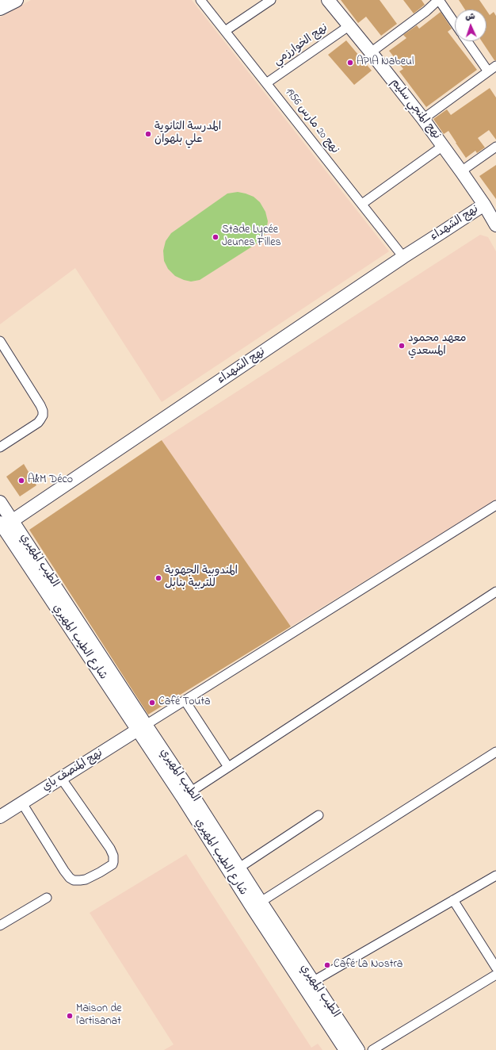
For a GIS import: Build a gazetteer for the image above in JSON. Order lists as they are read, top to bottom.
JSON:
{
  "streets": {
    "street": [
      "نهج الخوارزمي",
      "نهج المنجي سليم",
      "نهج 20 مارس 1956",
      "نهج الشهداء",
      "الطيب المهيري",
      "شارع الطيب المهيري",
      "نهج المنصف باي"
    ]
  },
  "crossings": [
    ["نهج الخوارزمي", "نهج المنجي سليم"],
    ["نهج الخوارزمي", "نهج 20 مارس 1956"],
    ["نهج المنجي سليم", "نهج الشهداء"],
    ["نهج 20 مارس 1956", "نهج الشهداء"],
    ["نهج الشهداء", "شارع الطيب المهيري"],
    ["الطيب المهيري", "شارع الطيب المهيري"],
    ["شارع الطيب المهيري", "نهج المنصف باي"]
  ],
  "places": [
    "APIA Nabeul",
    "المدرسة الثانوية علي بلهوان",
    "Stade Lycée Jeunes Filles",
    "معهد محمود المسعدي",
    "A&M Déco",
    "المندوبية الجهوية للتربية بنابل",
    "Café Touta",
    "Café La Nostra",
    "Maison de l'artisanat"
  ],
  "north": "top"
}
